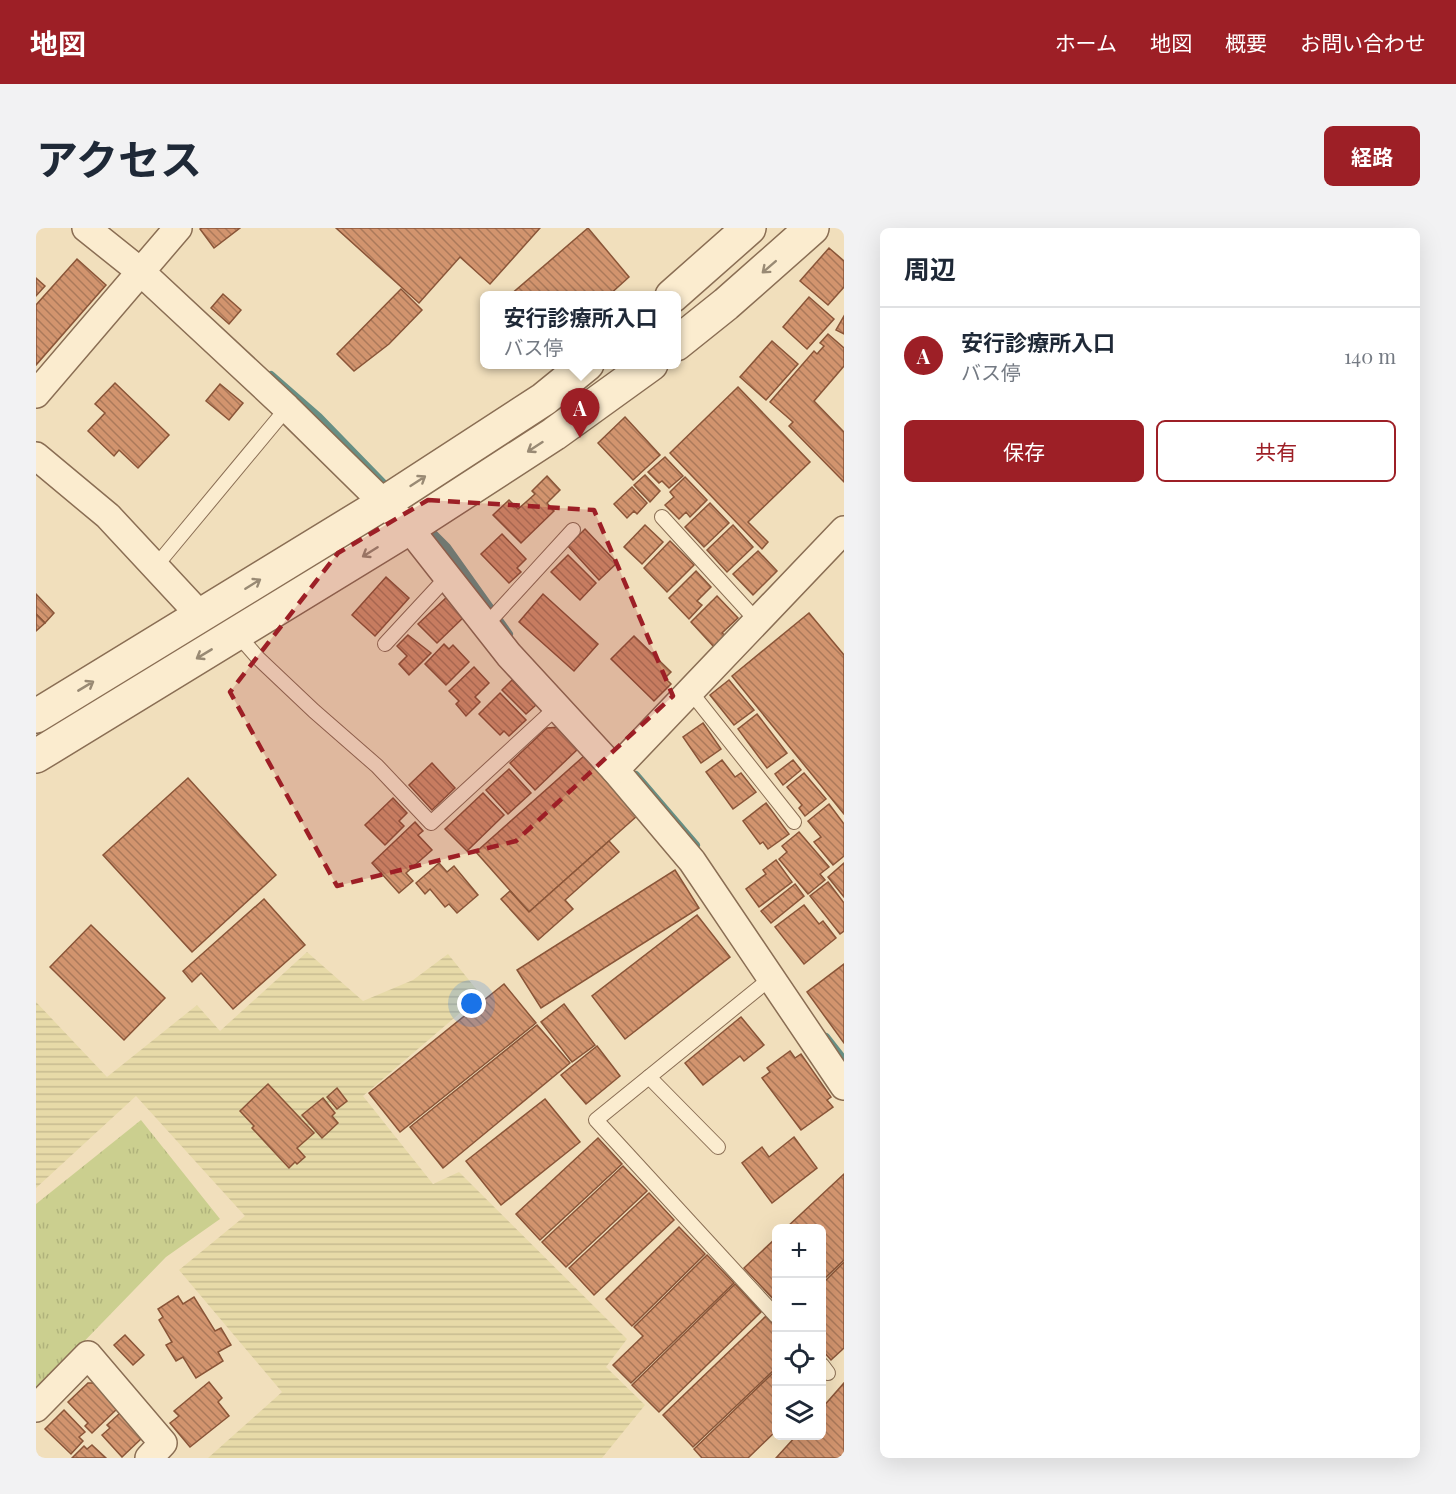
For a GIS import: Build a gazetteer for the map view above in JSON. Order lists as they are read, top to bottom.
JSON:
{
  "page": {
    "header": "地図",
    "nav": [
      "ホーム",
      "地図",
      "概要",
      "お問い合わせ"
    ],
    "title": "アクセス",
    "buttons": [
      "経路",
      ["保存", "共有"]
    ],
    "heading": "周辺",
    "popup": ["安行診療所入口", "バス停"],
    "list": [
      {
        "mark": "A",
        "name": "安行診療所入口",
        "note": "バス停",
        "value": "140 m"
      }
    ],
    "pins": "A",
    "map_buttons": ["+", "−"]
  }
}
